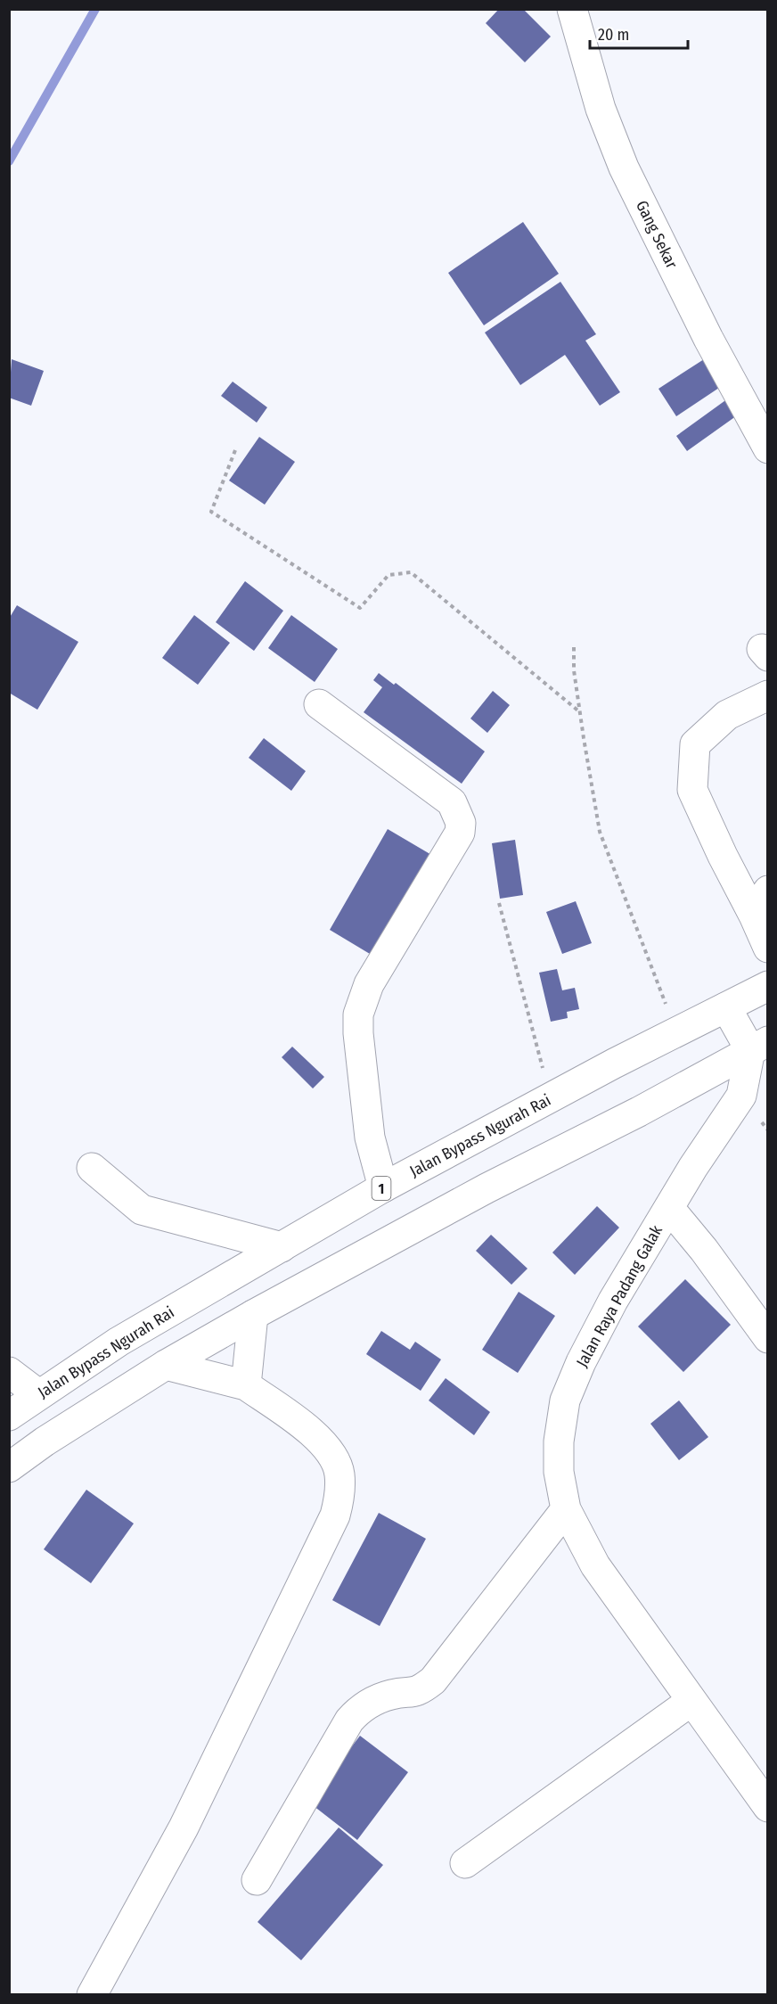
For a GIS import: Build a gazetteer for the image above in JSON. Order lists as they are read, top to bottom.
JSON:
{
  "streets": {
    "main road": [
      "Gang Sekar",
      "Jalan Bypass Ngurah Rai",
      "1",
      "Jalan Raya Padang Galak"
    ]
  },
  "scale_bar": "20 m"
}
